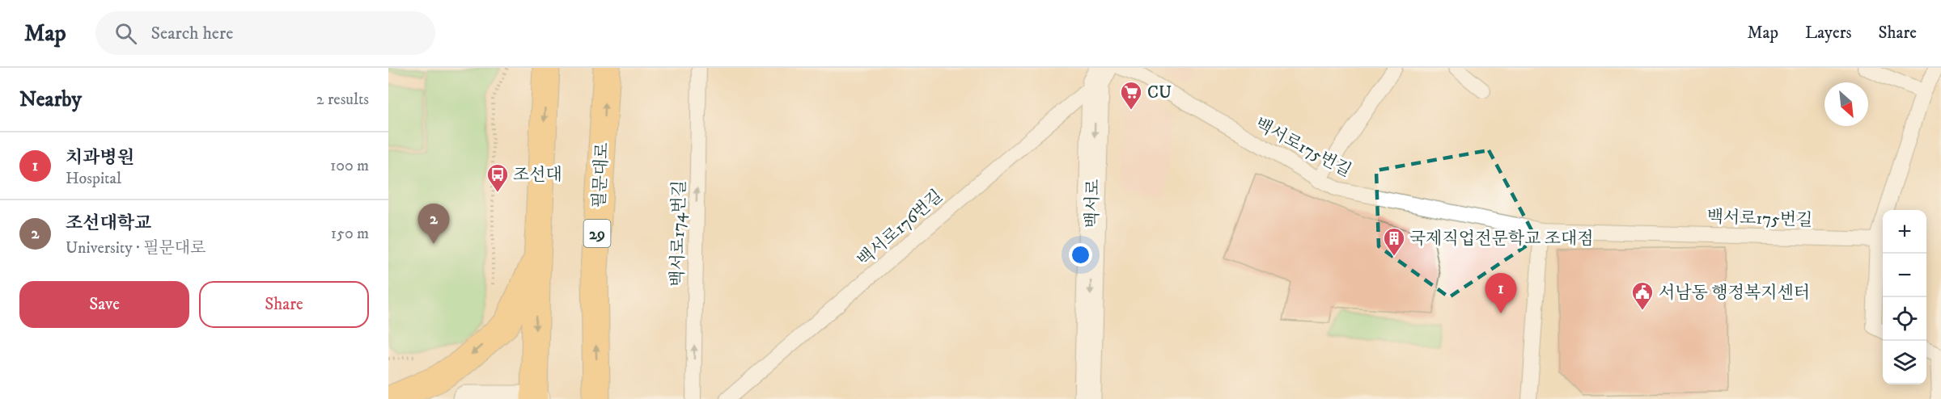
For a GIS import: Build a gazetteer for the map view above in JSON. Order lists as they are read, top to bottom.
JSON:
{
  "streets": {
    "main road": ["필문대로", "29"],
    "street": ["백서로"],
    "lane": ["백서로175번길", "백서로176번길", "백서로174번길"]
  },
  "crossings": [
    ["백서로", "백서로176번길"]
  ],
  "one_way": ["백서로", "백서로174번길"],
  "places": {
    "supermarket": ["CU"],
    "bus stop": ["조선대"],
    "building": ["국제직업전문학교 조대점"],
    "public building": ["서남동 행정복지센터"]
  },
  "north": "bottom right",
  "page": {
    "header": "Map",
    "search": "Search here",
    "nav": ["Map", "Layers", "Share"],
    "heading": ["Nearby", "2 results"],
    "list": [
      {
        "mark": "1",
        "name": "치과병원",
        "note": "Hospital",
        "value": "100 m"
      },
      {
        "mark": "2",
        "name": "조선대학교",
        "note": "University · 필문대로",
        "value": "150 m"
      }
    ],
    "pins": ["2", "1"],
    "map_buttons": ["+", "−"],
    "buttons": ["Save", "Share"]
  }
}
